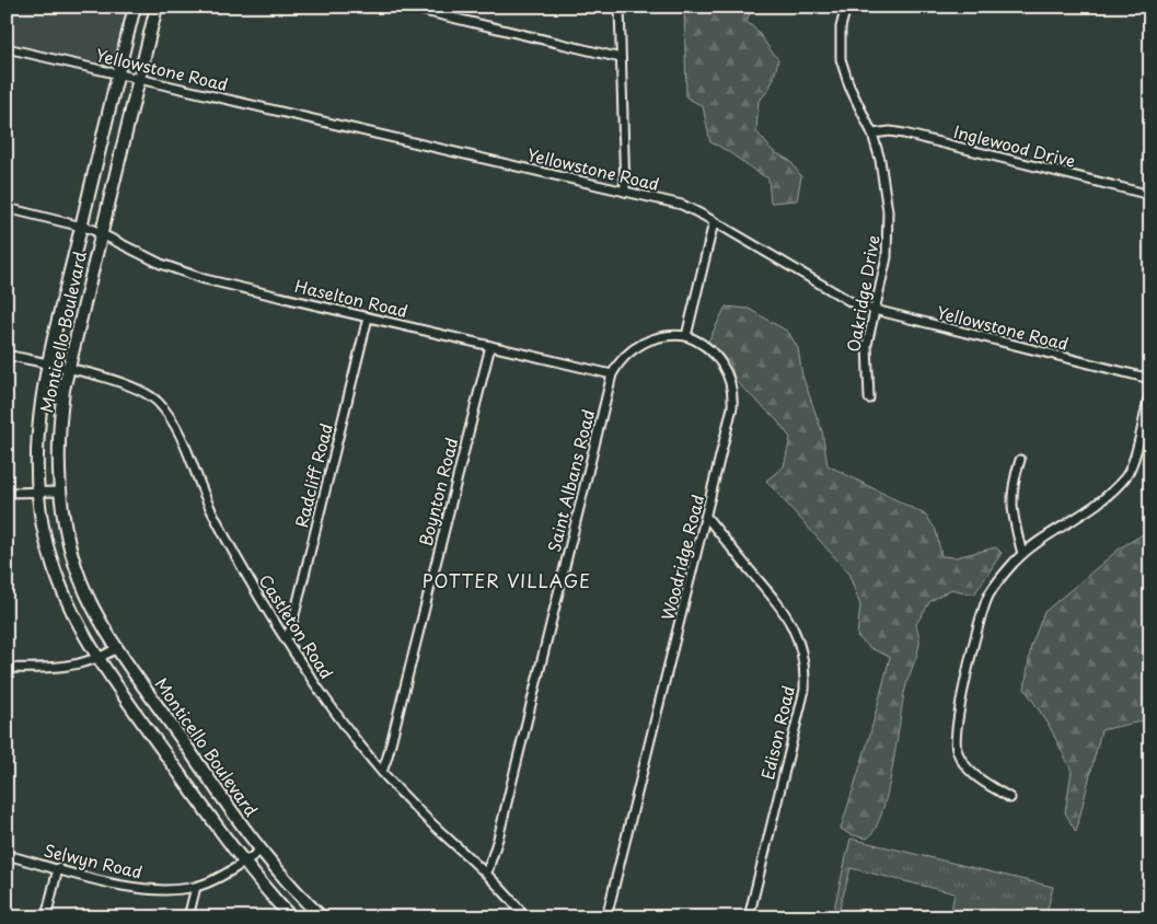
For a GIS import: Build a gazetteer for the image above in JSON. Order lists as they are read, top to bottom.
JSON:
{
  "streets": {
    "main road": ["Monticello Boulevard"],
    "street": [
      "Yellowstone Road",
      "Inglewood Drive",
      "Oakridge Drive",
      "Haselton Road",
      "Radcliff Road",
      "Saint Albans Road",
      "Boynton Road",
      "Woodridge Road",
      "Castleton Road",
      "Edison Road",
      "Selwyn Road"
    ]
  },
  "crossings": [
    ["Yellowstone Road", "Oakridge Drive"],
    ["Yellowstone Road", "Monticello Boulevard"],
    ["Inglewood Drive", "Oakridge Drive"],
    ["Haselton Road", "Monticello Boulevard"],
    ["Haselton Road", "Radcliff Road"],
    ["Haselton Road", "Saint Albans Road"],
    ["Haselton Road", "Boynton Road"],
    ["Monticello Boulevard", "Castleton Road"],
    ["Monticello Boulevard", "Selwyn Road"],
    ["Radcliff Road", "Castleton Road"],
    ["Saint Albans Road", "Woodridge Road"],
    ["Saint Albans Road", "Castleton Road"],
    ["Boynton Road", "Castleton Road"],
    ["Woodridge Road", "Edison Road"]
  ],
  "districts": ["POTTER VILLAGE"]
}
